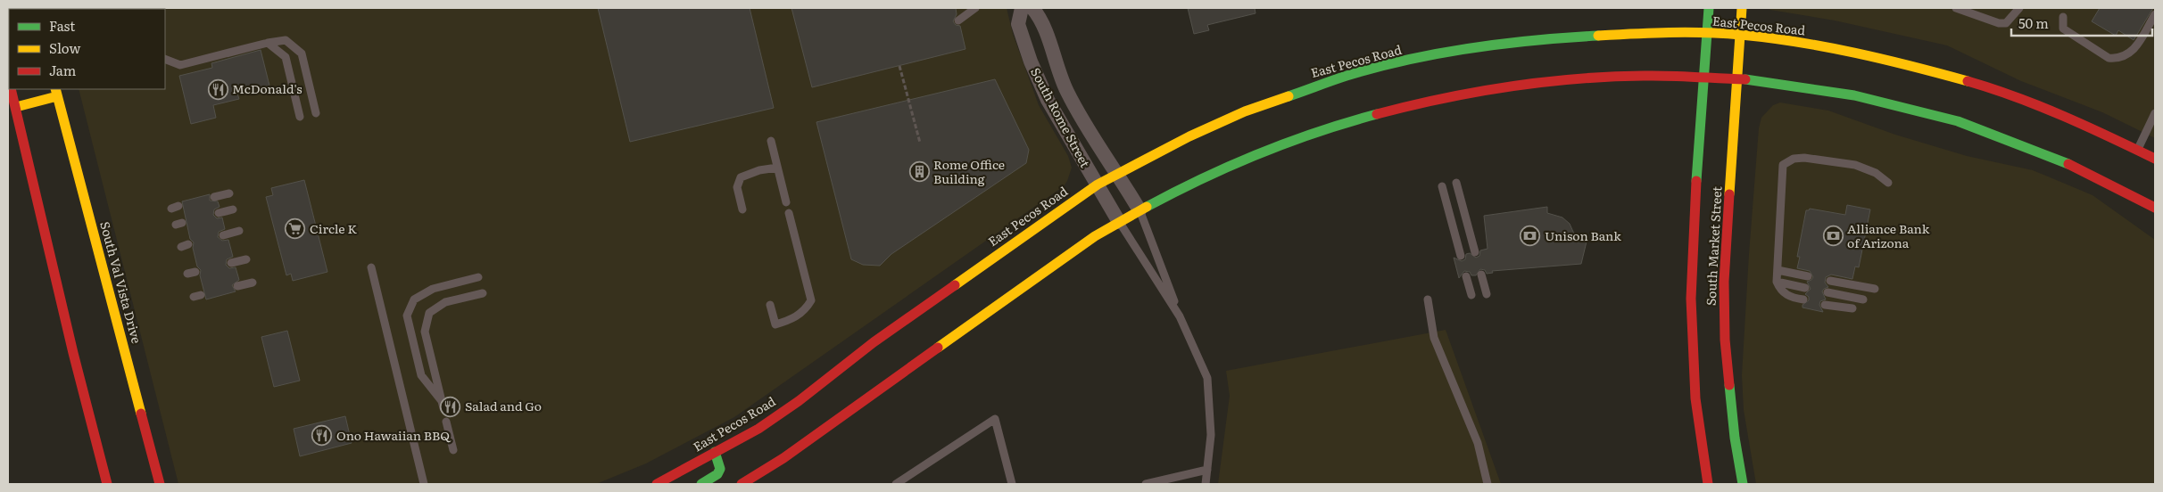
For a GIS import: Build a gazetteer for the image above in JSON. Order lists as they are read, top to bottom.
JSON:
{
  "streets": {
    "main road": ["East Pecos Road", "South Market Street", "South Val Vista Drive"],
    "street": ["South Rome Street"]
  },
  "crossings": [
    ["East Pecos Road", "South Rome Street"],
    ["East Pecos Road", "South Market Street"]
  ],
  "places": {
    "restaurant": ["McDonald's", "Salad and Go", "Ono Hawaiian BBQ"],
    "building": ["Rome Office Building"],
    "supermarket": ["Circle K"],
    "bank": ["Unison Bank", "Alliance Bank of Arizona"]
  },
  "legend": ["Fast", "Slow", "Jam"],
  "scale_bar": "50 m"
}
